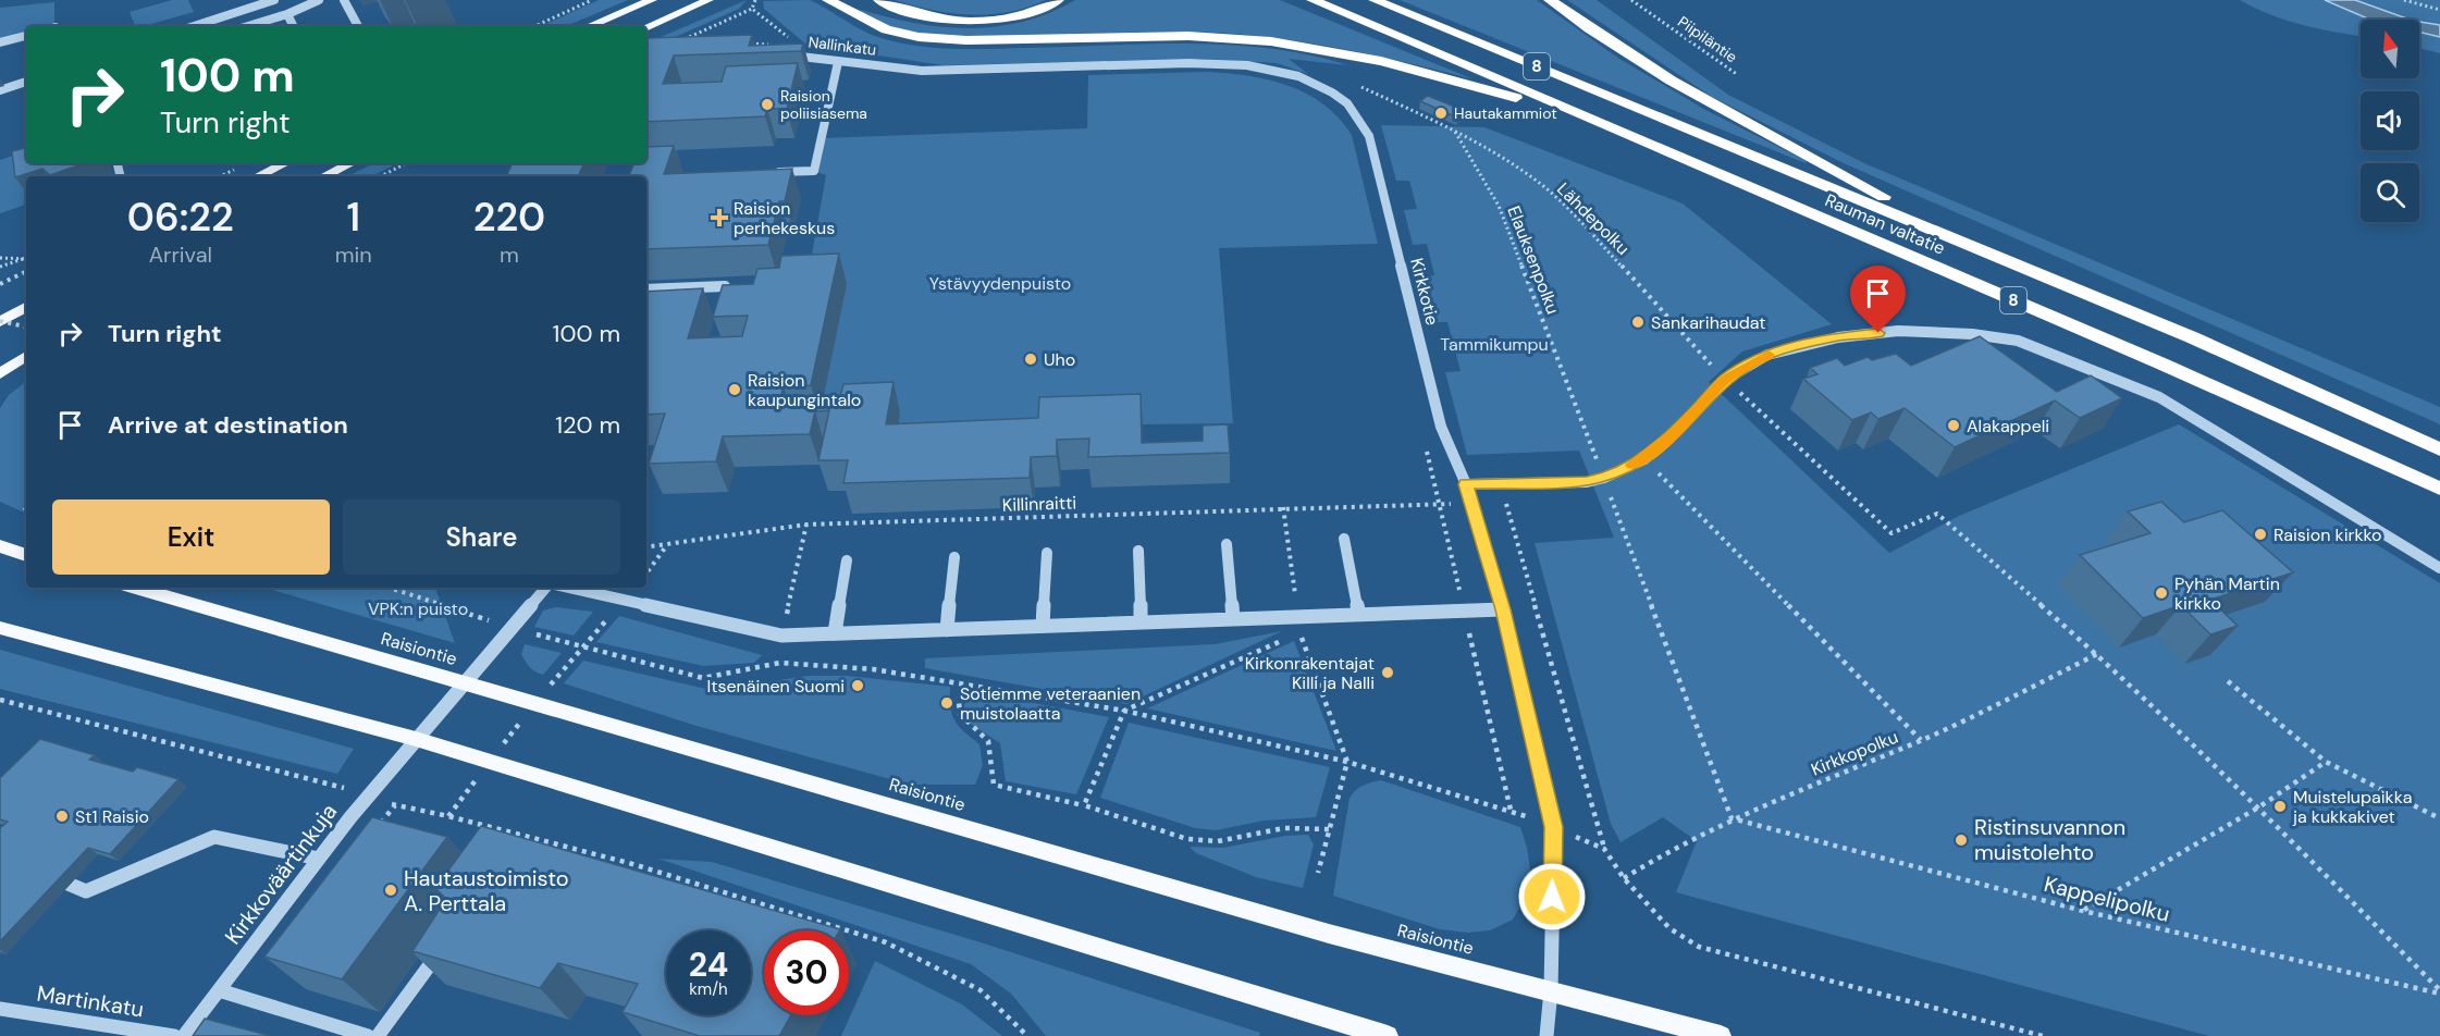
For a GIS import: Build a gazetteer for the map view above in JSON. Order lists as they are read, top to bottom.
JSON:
{
  "streets": {
    "highway": ["8", "Rauman valtatie"],
    "main road": ["Raisiontie"],
    "street": [
      "Nallinkatu",
      "Kirkkotie",
      "Kirkkoväärtinkuja",
      "Martinkatu"
    ],
    "path": [
      "Piipiläntie",
      "Lähdepolku",
      "Elauksenpolku",
      "Killinraitti",
      "Kirkkopolku",
      "Kappelipolku"
    ]
  },
  "crossings": [
    ["Nallinkatu", "Kirkkotie"],
    ["Lähdepolku", "Elauksenpolku"],
    ["Lähdepolku", "Kirkkopolku"],
    ["Elauksenpolku", "Kirkkopolku"],
    ["Elauksenpolku", "Kappelipolku"],
    ["Kirkkotie", "Raisiontie"],
    ["Kirkkopolku", "Kappelipolku"]
  ],
  "parks": ["Ystävyydenpuisto", "Tammikumpu", "VPK:n puisto"],
  "places": {
    "other": [
      "Raision poliisiasema",
      "Hautakammiot",
      "Sankarihaudat",
      "Uho",
      "Raision kaupungintalo",
      "Alakappeli",
      "Raision kirkko",
      "Pyhän Martin kirkko",
      "Kirkonrakentajat Killi ja Nalli",
      "Itsenäinen Suomi",
      "Sotiemme veteraanien muistolaatta",
      "Muistelupaikka ja kukkakivet",
      "St1 Raisio",
      "Ristinsuvannon muistolehto",
      "Hautaustoimisto A. Perttala"
    ],
    "health": ["Raision perhekeskus"]
  },
  "north": "top",
  "page": {
    "turn": ["100 m", "Turn right"],
    "eta": [
      "06:22",
      "Arrival",
      "1",
      "min",
      "220",
      "m"
    ],
    "list": [
      {
        "name": "Turn right",
        "value": "100 m"
      },
      {
        "name": "Arrive at destination",
        "value": "120 m"
      }
    ],
    "buttons": ["Exit", "Share"],
    "speed": "24 km/h",
    "limit": "30"
  }
}
